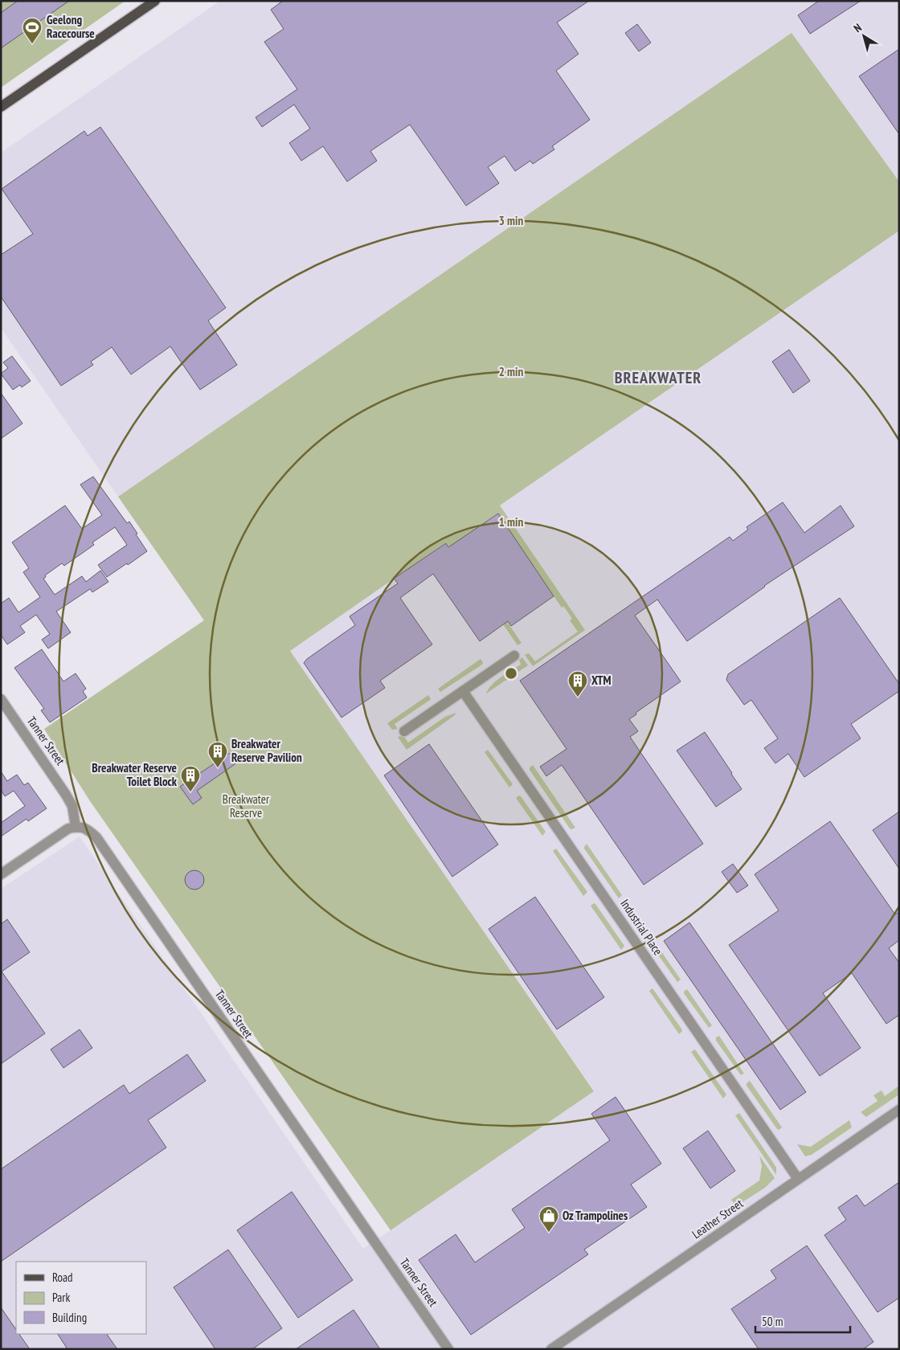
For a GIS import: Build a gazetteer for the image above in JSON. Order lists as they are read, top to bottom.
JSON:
{
  "streets": {
    "street": ["Tanner Street", "Industrial Place", "Leather Street"]
  },
  "crossings": [
    ["Industrial Place", "Leather Street"]
  ],
  "districts": ["BREAKWATER"],
  "parks": ["Breakwater Reserve"],
  "places": {
    "sports": ["Geelong Racecourse"],
    "building": ["XTM", "Breakwater Reserve Pavilion", "Breakwater Reserve Toilet Block"],
    "shop": ["Oz Trampolines"]
  },
  "legend": ["Road", "Park", "Building"],
  "scale_bar": "50 m",
  "north": "top left",
  "rings": ["3 min", "2 min", "1 min"]
}
